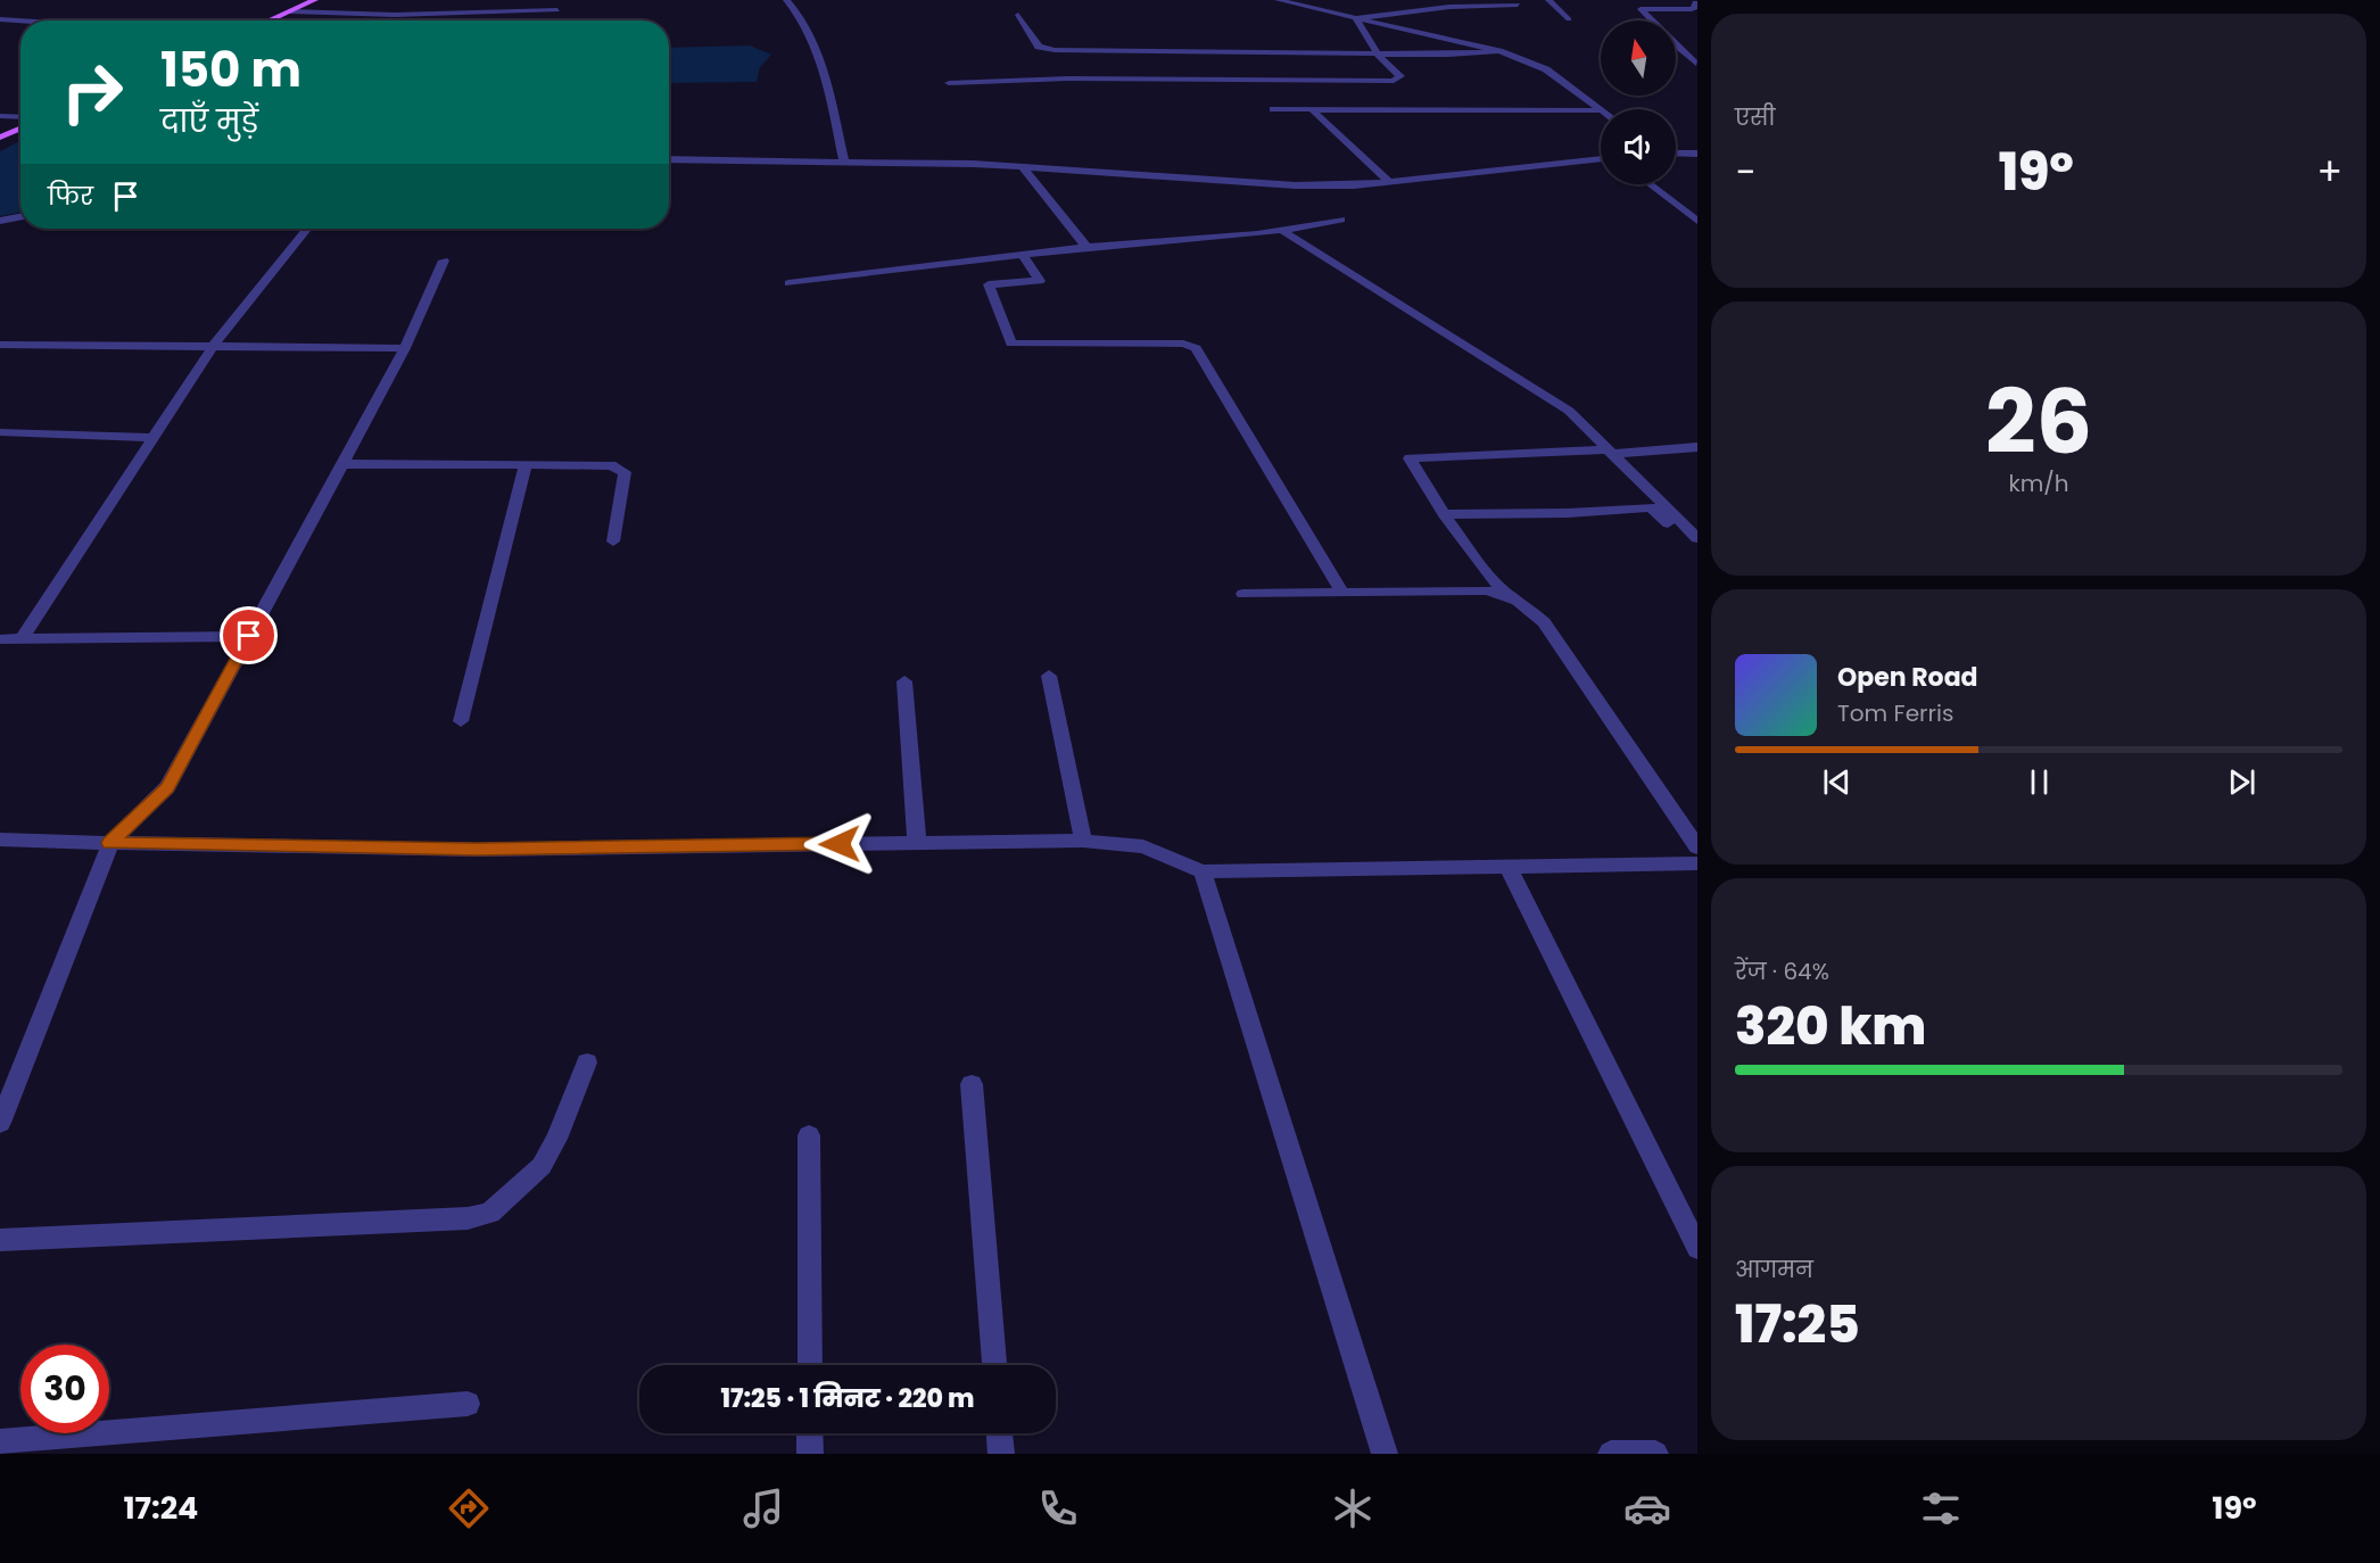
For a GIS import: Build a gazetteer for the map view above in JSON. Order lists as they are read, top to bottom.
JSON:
{
  "north": "top",
  "page": {
    "tile": [
      "एसी",
      ["26", "km/h"],
      ["रेंज · 64%", "320 km"],
      ["आगमन", "17:25"]
    ],
    "turn": ["150 m", "दाएँ मुड़ें"],
    "heat": ["−", "19°", "+"],
    "then": "फिर",
    "song": ["Open Road", "Tom Ferris"],
    "limit": "30",
    "trip": "17:25 · 1 मिनट · 220 m",
    "tabs": ["17:24", "19°"]
  }
}
